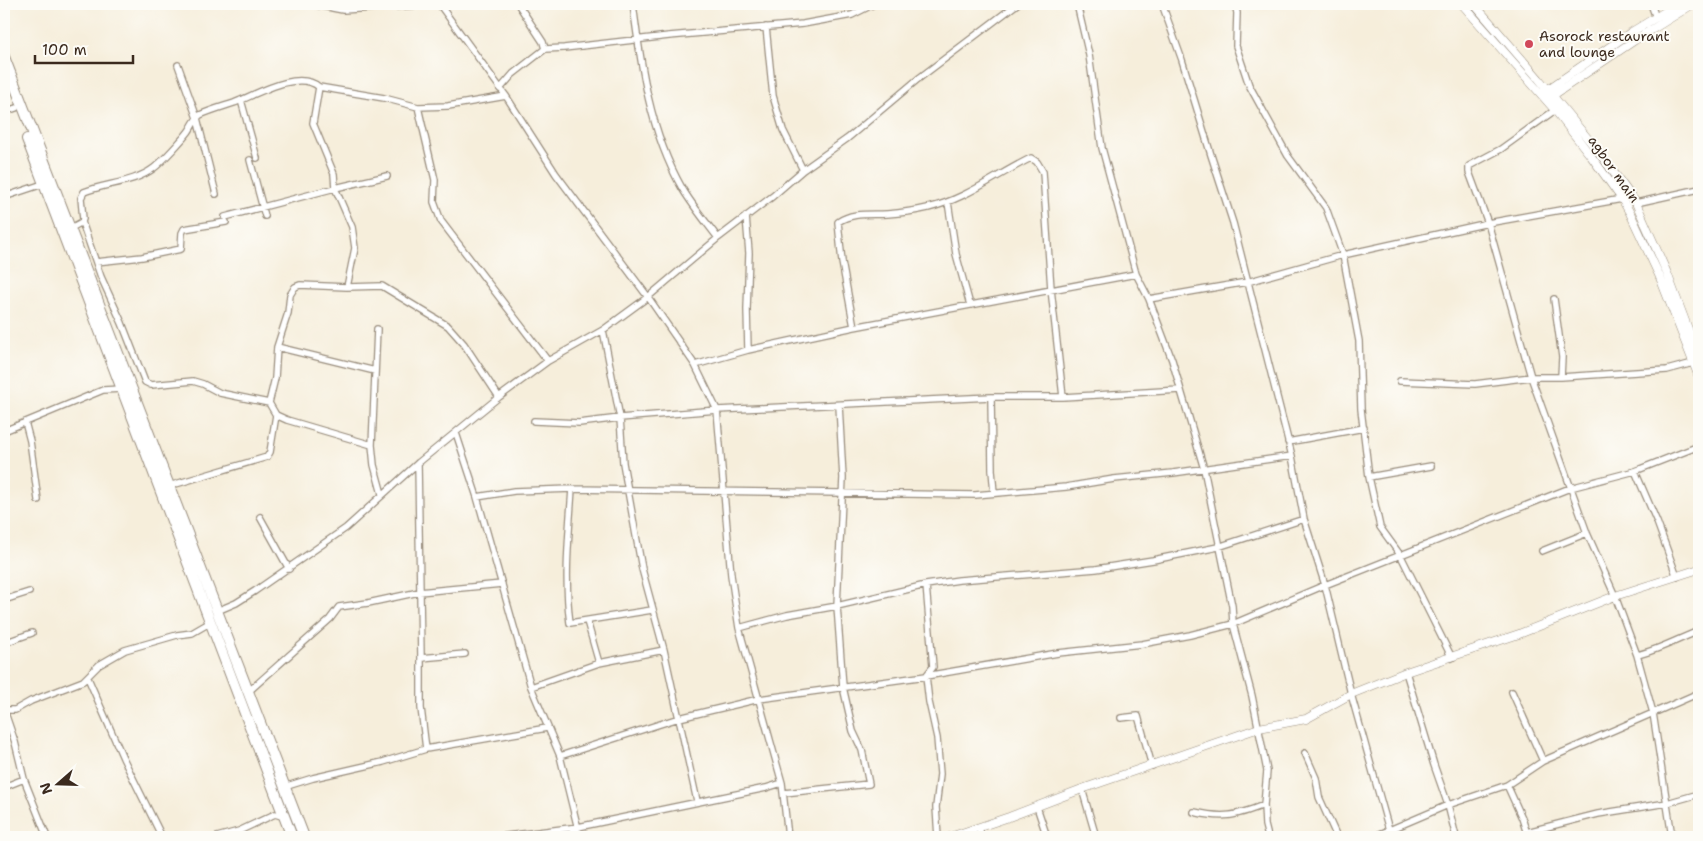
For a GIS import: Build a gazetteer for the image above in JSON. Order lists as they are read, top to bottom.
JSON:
{
  "streets": {
    "street": ["agbor main"]
  },
  "places": ["Asorock restaurant and lounge"],
  "scale_bar": "100 m",
  "north": "left"
}
